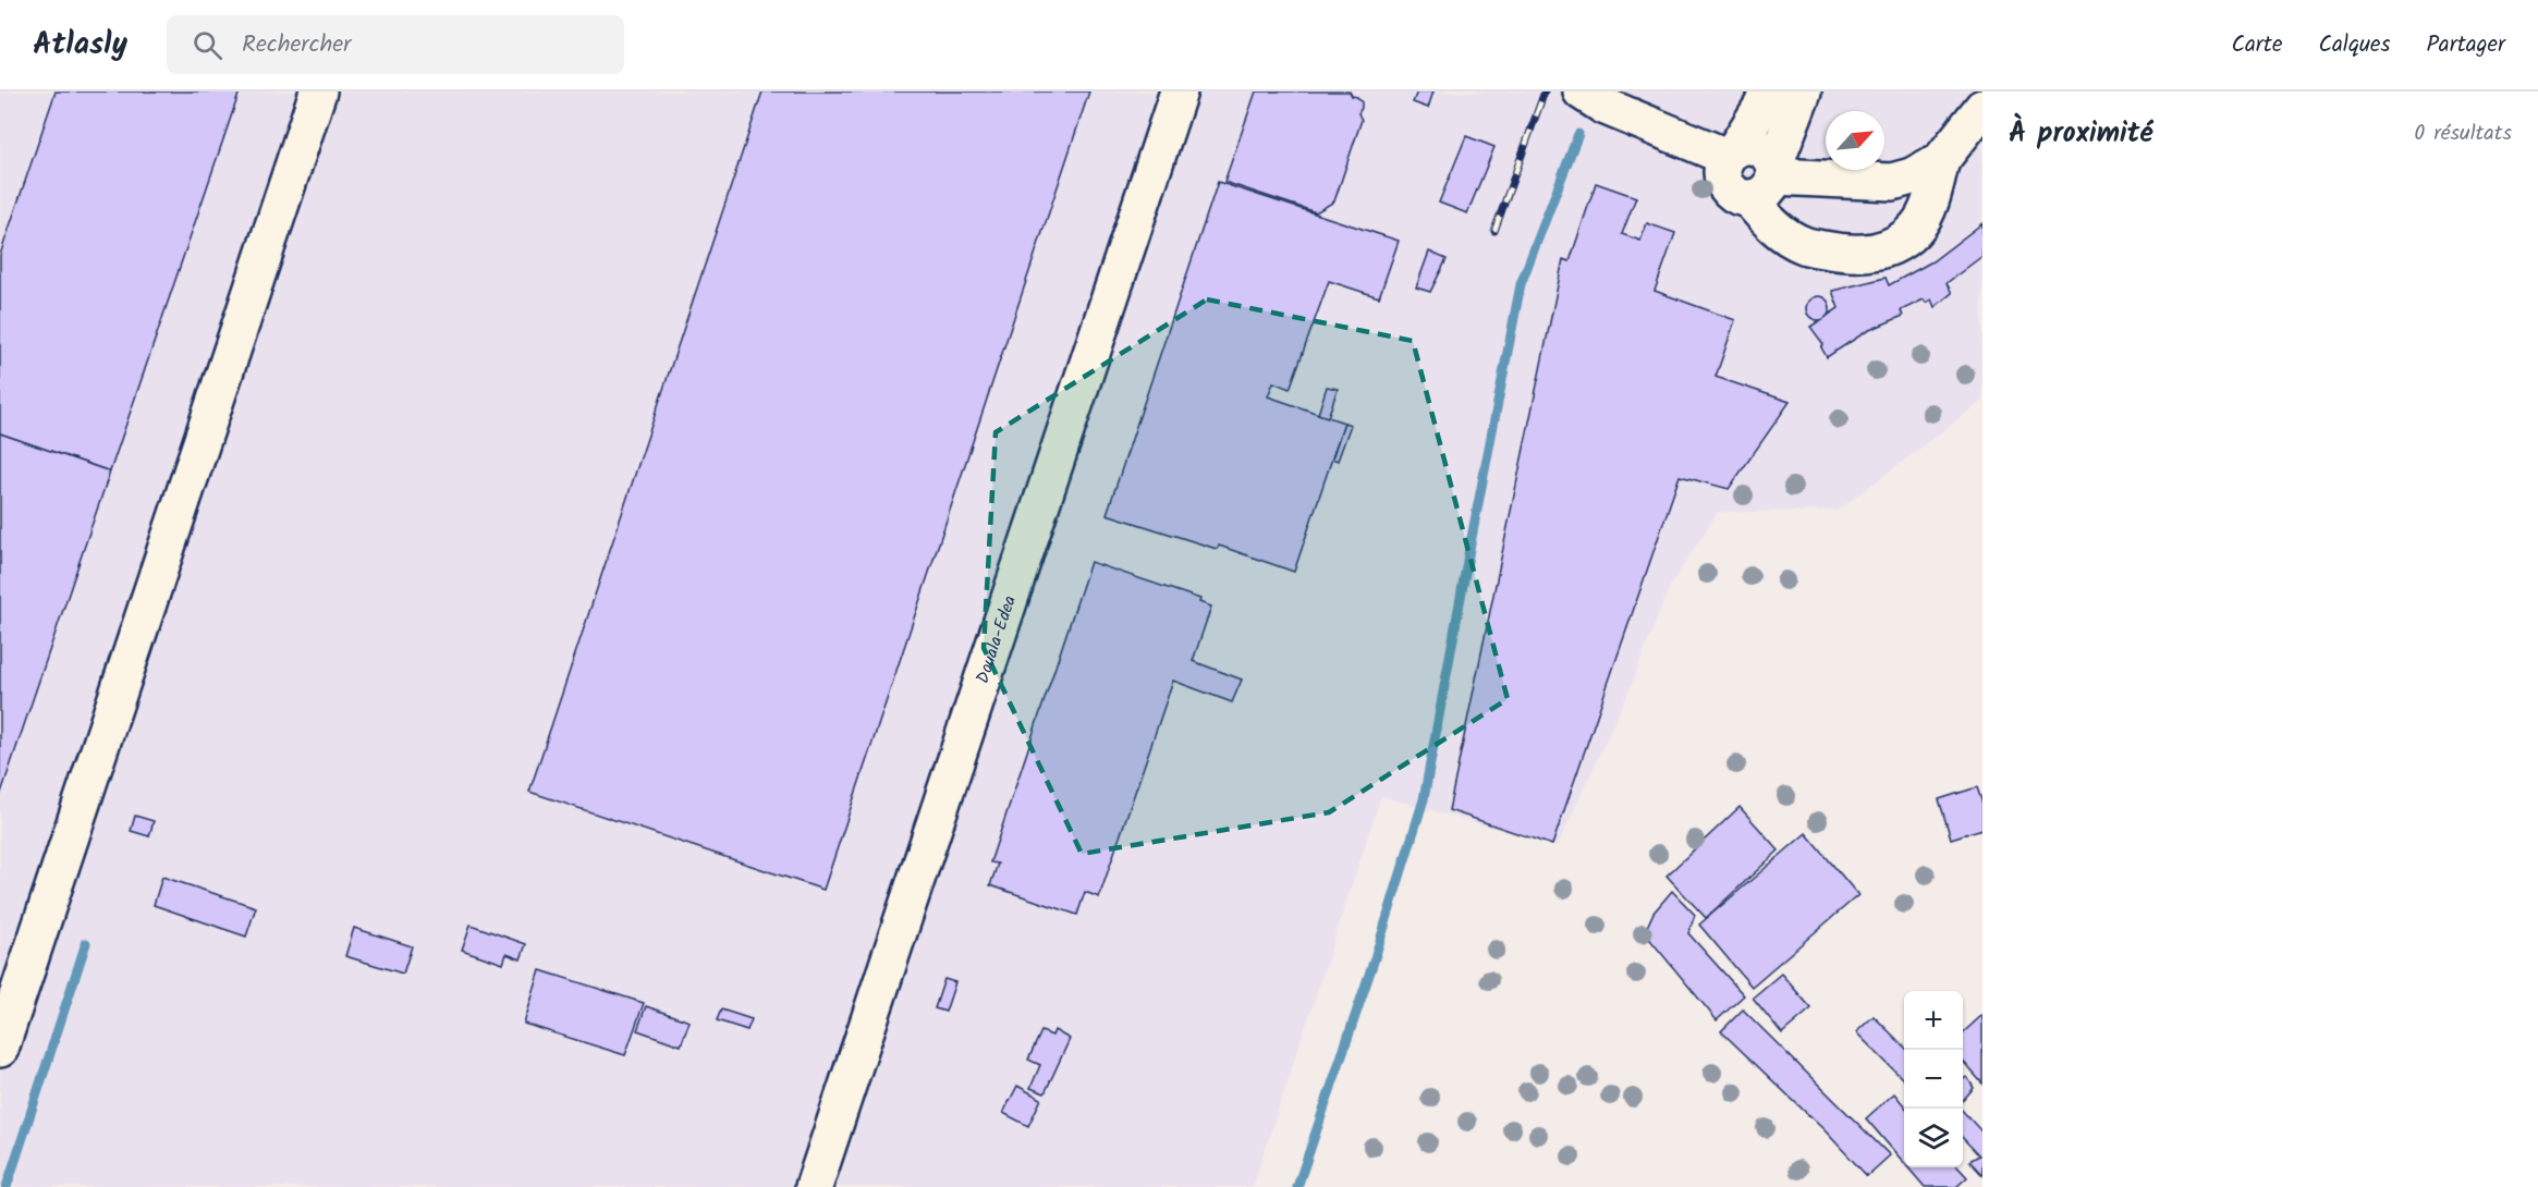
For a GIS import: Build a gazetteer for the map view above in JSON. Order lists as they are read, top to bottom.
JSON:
{
  "streets": {
    "main road": ["Douala-Edea"]
  },
  "north": "top right",
  "page": {
    "header": "Atlasly",
    "search": "Rechercher",
    "nav": ["Carte", "Calques", "Partager"],
    "heading": ["À proximité", "0 résultats"],
    "map_buttons": ["+", "−"]
  }
}
